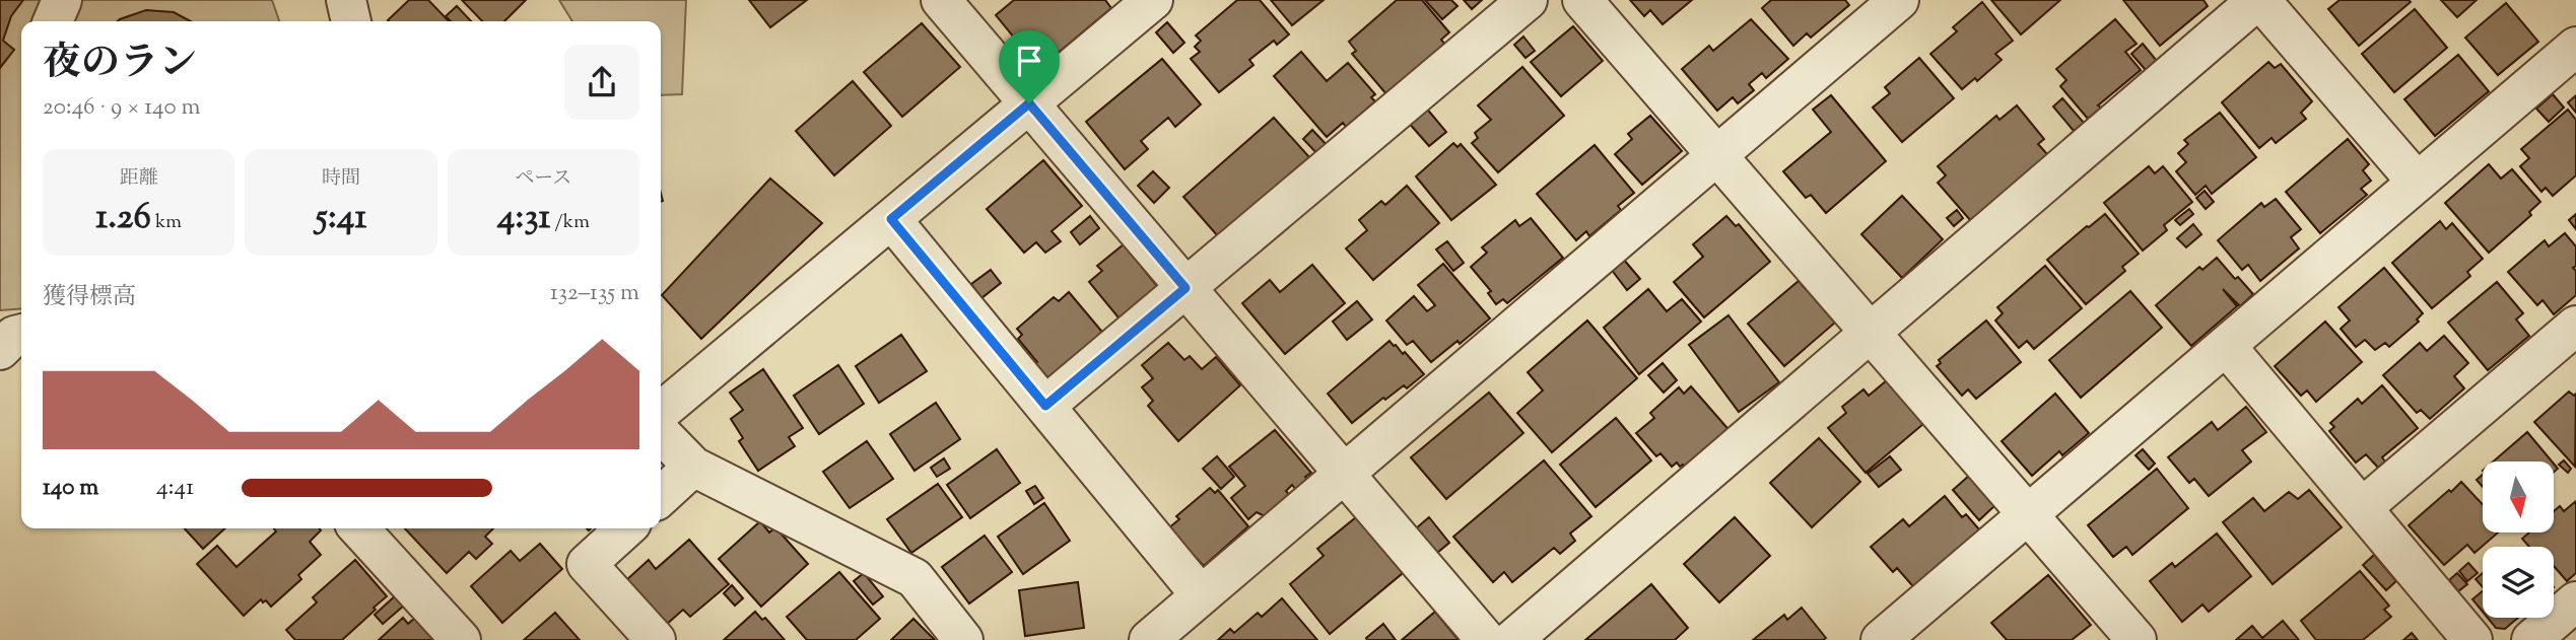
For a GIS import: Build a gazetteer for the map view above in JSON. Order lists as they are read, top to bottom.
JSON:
{
  "north": "bottom",
  "page": {
    "heading": ["夜のラン", "20:46 · 9 × 140 m"],
    "stats": [
      ["距離", "1.26 km"],
      ["時間", "5:41"],
      ["ペース", "4:31 /km"]
    ],
    "chart": ["獲得標高", "132–135 m"],
    "list": [
      {
        "name": "140 m",
        "note": "4:41"
      }
    ]
  }
}
